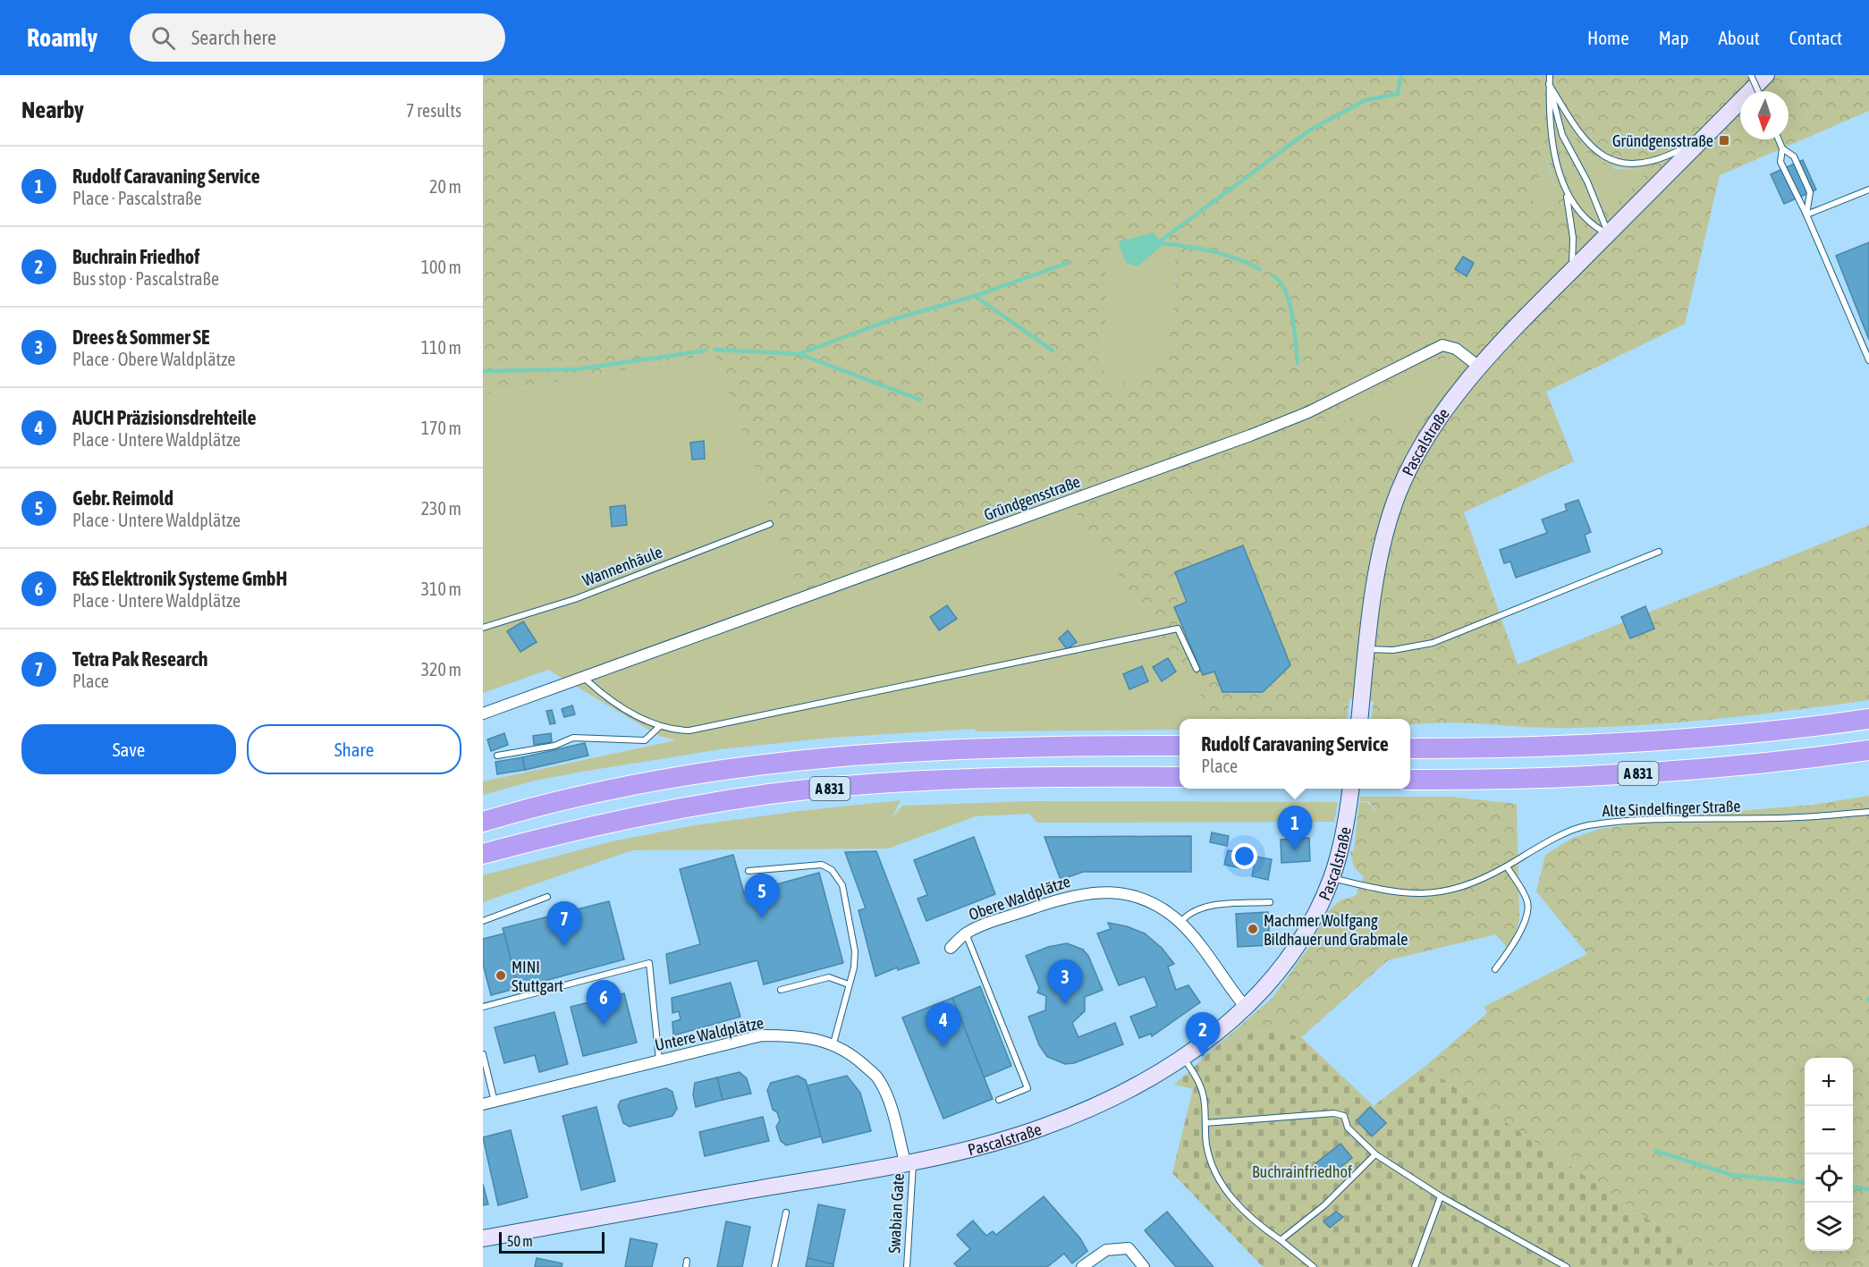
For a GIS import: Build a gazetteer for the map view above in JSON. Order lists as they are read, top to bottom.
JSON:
{
  "streets": {
    "highway": ["A 831"],
    "street": [
      "Pascalstraße",
      "Gründgensstraße",
      "Obere Waldplätze",
      "Untere Waldplätze"
    ],
    "lane": ["Wannenhäule", "Alte Sindelfinger Straße", "Swabian Gate"]
  },
  "crossings": [
    ["Pascalstraße", "Gründgensstraße"],
    ["Pascalstraße", "Alte Sindelfinger Straße"],
    ["Pascalstraße", "Obere Waldplätze"],
    ["Pascalstraße", "Untere Waldplätze"],
    ["Pascalstraße", "Swabian Gate"],
    ["Untere Waldplätze", "Swabian Gate"]
  ],
  "parks": ["Buchrainfriedhof"],
  "places": {
    "transit": ["Gründgensstraße"],
    "other": ["Machmer Wolfgang Bildhauer und Grabmale", "MINI Stuttgart"]
  },
  "scale_bar": "50 m",
  "north": "bottom",
  "page": {
    "header": "Roamly",
    "search": "Search here",
    "nav": [
      "Home",
      "Map",
      "About",
      "Contact"
    ],
    "heading": ["Nearby", "7 results"],
    "list": [
      {
        "mark": "1",
        "name": "Rudolf Caravaning Service",
        "note": "Place · Pascalstraße",
        "value": "20 m"
      },
      {
        "mark": "2",
        "name": "Buchrain Friedhof",
        "note": "Bus stop · Pascalstraße",
        "value": "100 m"
      },
      {
        "mark": "3",
        "name": "Drees & Sommer SE",
        "note": "Place · Obere Waldplätze",
        "value": "110 m"
      },
      {
        "mark": "4",
        "name": "AUCH Präzisionsdrehteile",
        "note": "Place · Untere Waldplätze",
        "value": "170 m"
      },
      {
        "mark": "5",
        "name": "Gebr. Reimold",
        "note": "Place · Untere Waldplätze",
        "value": "230 m"
      },
      {
        "mark": "6",
        "name": "F&S Elektronik Systeme GmbH",
        "note": "Place · Untere Waldplätze",
        "value": "310 m"
      },
      {
        "mark": "7",
        "name": "Tetra Pak Research",
        "note": "Place",
        "value": "320 m"
      }
    ],
    "buttons": ["Save", "Share"],
    "popup": ["Rudolf Caravaning Service", "Place"],
    "pins": [
      "1",
      "5",
      "7",
      "3",
      "6",
      "4",
      "2"
    ],
    "map_buttons": ["+", "−"],
    "scale": "50 m"
  }
}
